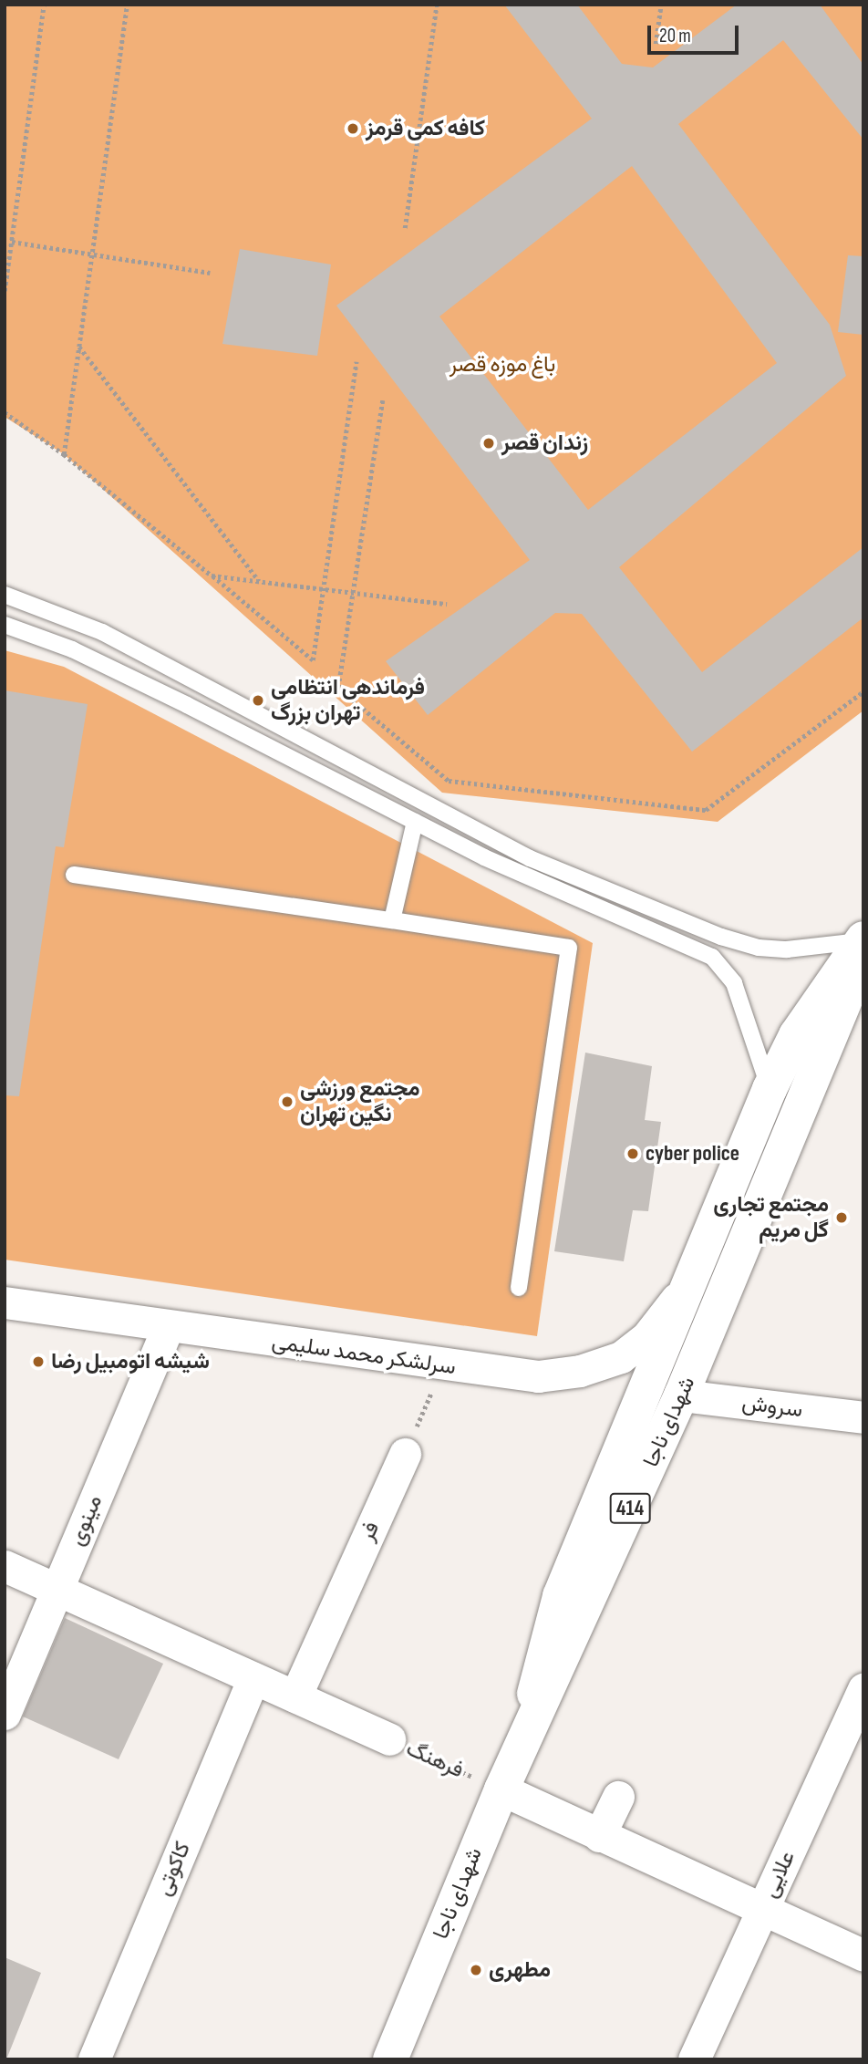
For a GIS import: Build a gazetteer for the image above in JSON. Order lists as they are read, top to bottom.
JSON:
{
  "streets": {
    "main road": ["شهدای ناجا", "414"],
    "street": [
      "سرلشکر محمد سلیمی",
      "سروش",
      "مینوی",
      "فر",
      "فرهنگ",
      "کاکوتی",
      "علایی"
    ]
  },
  "crossings": [
    ["سرلشکر محمد سلیمی", "مینوی"],
    ["سروش", "شهدای ناجا"],
    ["شهدای ناجا", "فرهنگ"],
    ["مینوی", "فرهنگ"],
    ["فر", "فرهنگ"],
    ["فرهنگ", "کاکوتی"]
  ],
  "parks": ["باغ موزه قصر"],
  "places": [
    "کافه کمی قرمز",
    "زندان قصر",
    "فرماندهی انتظامی تهران بزرگ",
    "مجتمع ورزشی نگین تهران",
    "cyber police",
    "مجتمع تجاری گل مریم",
    "شیشه اتومبیل رضا",
    "مطهری"
  ],
  "scale_bar": "20 m"
}
